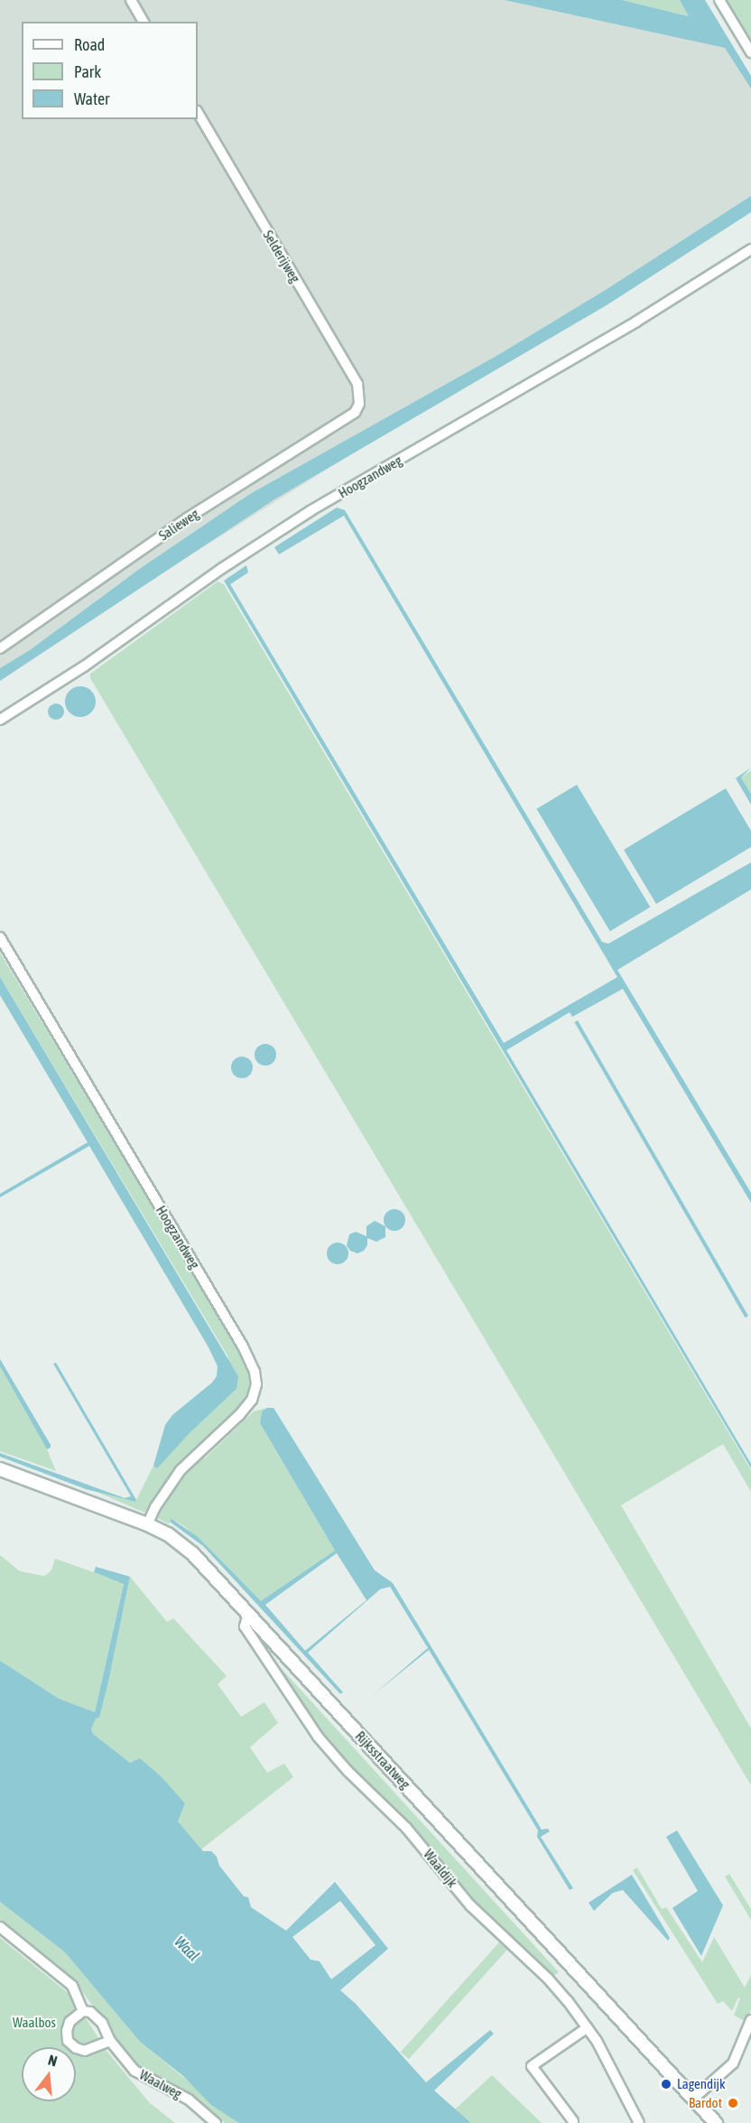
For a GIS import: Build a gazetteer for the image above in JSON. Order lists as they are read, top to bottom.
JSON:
{
  "streets": {
    "street": [
      "Selderijweg",
      "Hoogzandweg",
      "Salieweg",
      "Rijksstraatweg",
      "Waaldijk",
      "Waalweg"
    ]
  },
  "crossings": [
    ["Selderijweg", "Salieweg"],
    ["Hoogzandweg", "Rijksstraatweg"],
    ["Rijksstraatweg", "Waaldijk"]
  ],
  "water": ["Waal"],
  "parks": ["Waalbos"],
  "places": ["Lagendijk", "Bardot"],
  "legend": ["Road", "Park", "Water"],
  "north": "top"
}
